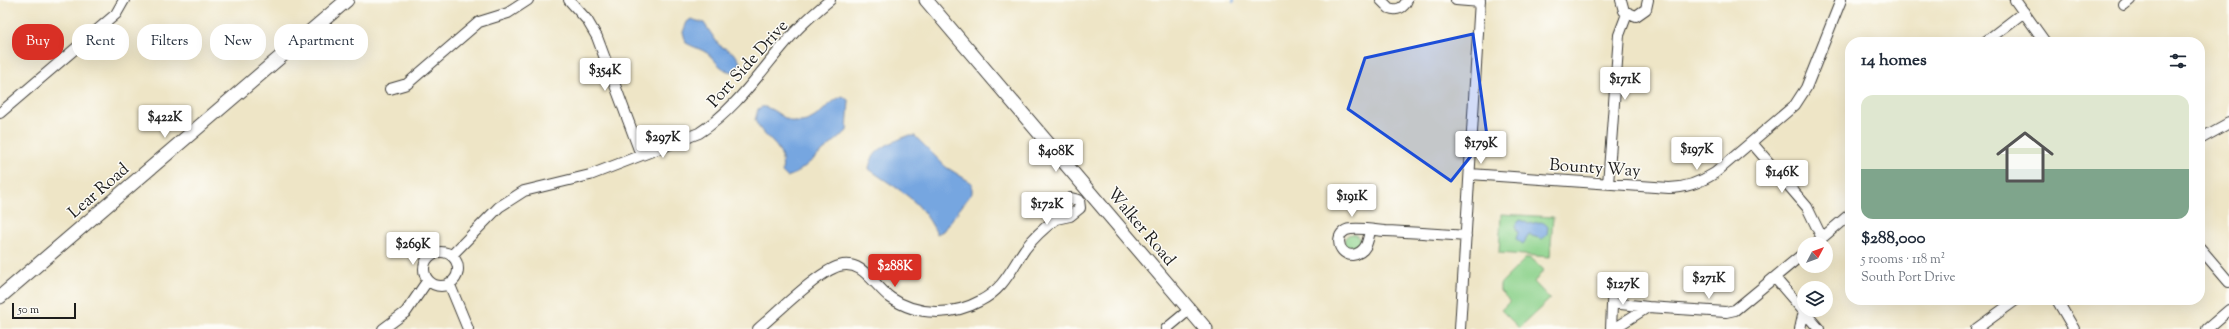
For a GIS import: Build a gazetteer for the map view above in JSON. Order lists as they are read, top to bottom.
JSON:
{
  "streets": {
    "street": [
      "Port Side Drive",
      "Bounty Way",
      "Lear Road",
      "Walker Road"
    ]
  },
  "scale_bar": "50 m",
  "north": "top right",
  "page": {
    "chip": [
      "Buy",
      "Rent",
      "Filters",
      "New",
      "Apartment"
    ],
    "heading": "14 homes",
    "price": [
      "$354K",
      "$171K",
      "$422K",
      "$297K",
      "$179K",
      "$197K",
      "$408K",
      "$146K",
      "$191K",
      "$172K",
      "$269K",
      "$288K",
      "$271K",
      "$127K"
    ],
    "list": [
      {
        "name": "$288,000",
        "note": "5 rooms · 118 m² · South Port Drive"
      }
    ],
    "scale": "50 m"
  }
}
